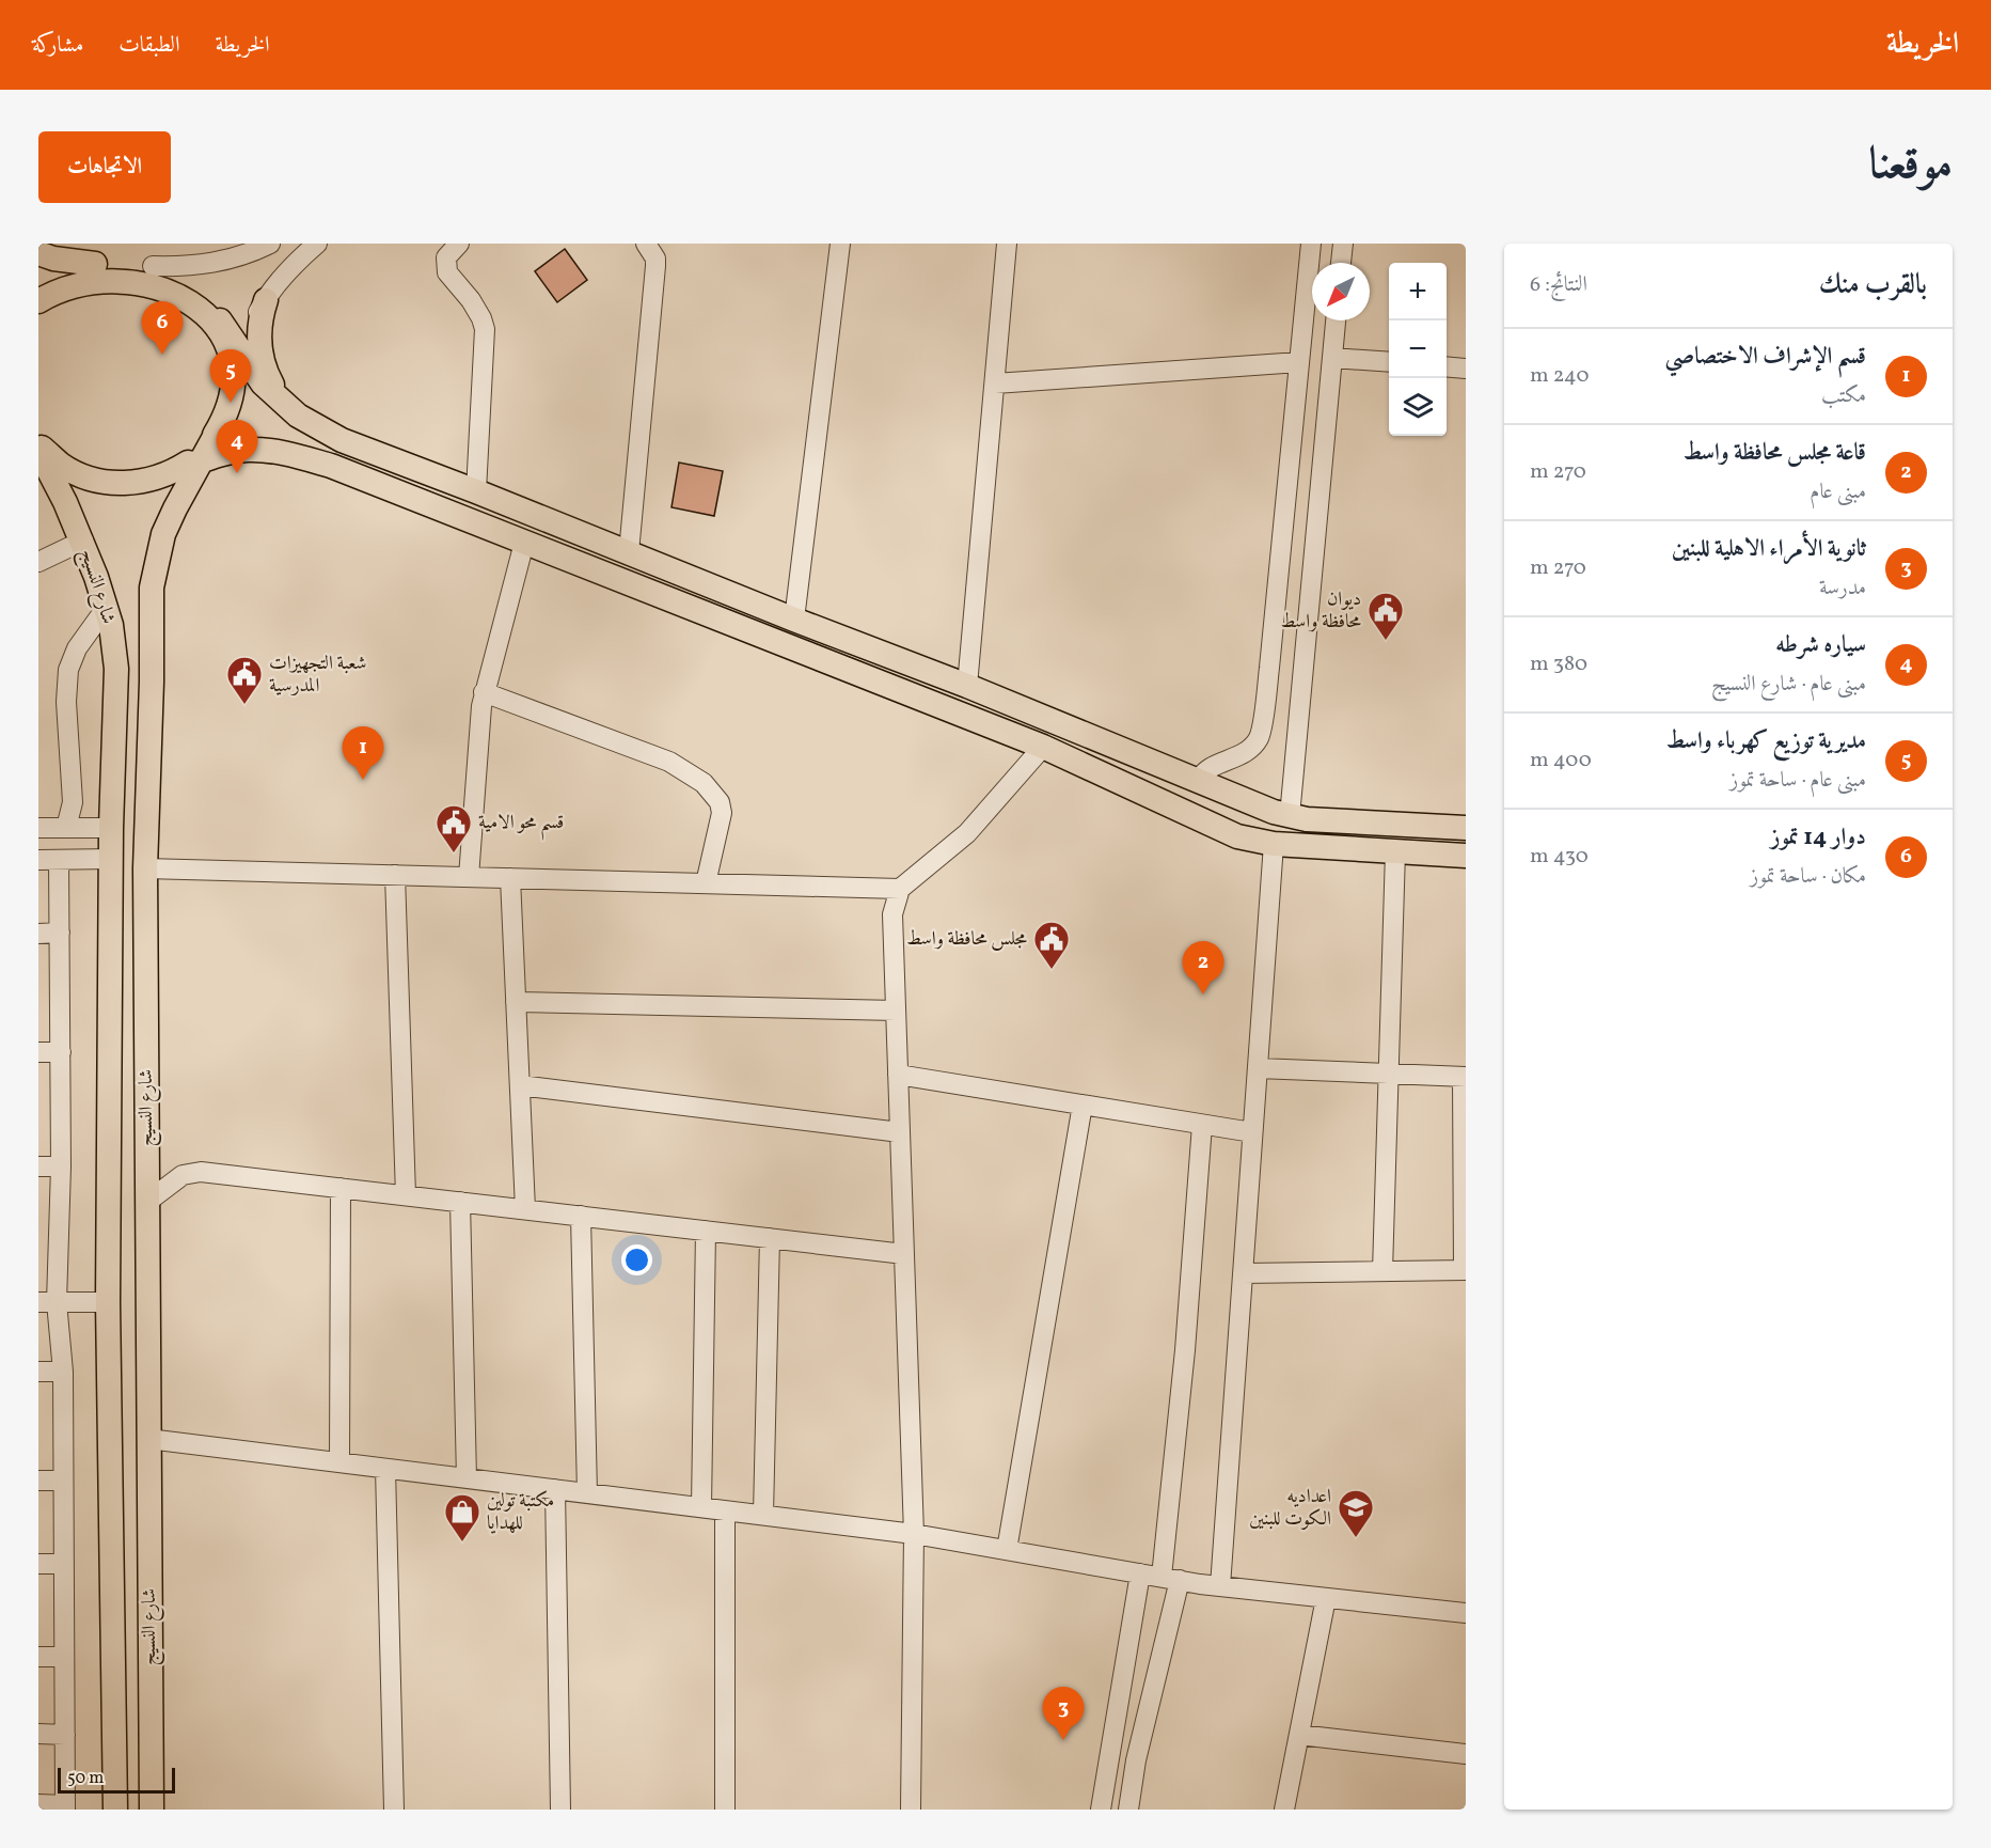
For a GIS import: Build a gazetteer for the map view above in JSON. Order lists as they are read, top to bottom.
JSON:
{
  "streets": {
    "main road": ["شارع النسيج"]
  },
  "places": {
    "public building": [
      "ديوان محافظة واسط",
      "شعبة التجهيزات المدرسية",
      "قسم محو الامية",
      "مجلس محافظة واسط"
    ],
    "school or university": ["اعداديه الكوت للبنين"],
    "shop": ["مكتبة تولين للهدايا"]
  },
  "scale_bar": "50 m",
  "north": "bottom left",
  "page": {
    "header": "الخريطة",
    "nav": ["الخريطة", "الطبقات", "مشاركة"],
    "title": "موقعنا",
    "buttons": "الاتجاهات",
    "heading": ["بالقرب منك", "النتائج: 6"],
    "map_buttons": ["+", "−"],
    "pins": [
      "6",
      "5",
      "4",
      "1",
      "2",
      "3"
    ],
    "list": [
      {
        "mark": "1",
        "name": "قسم الإشراف الاختصاصي",
        "note": "مكتب",
        "value": "240 m"
      },
      {
        "mark": "2",
        "name": "قاعة مجلس محافظة واسط",
        "note": "مبنى عام",
        "value": "270 m"
      },
      {
        "mark": "3",
        "name": "ثانوية الأمراء الاهلية للبنين",
        "note": "مدرسة",
        "value": "270 m"
      },
      {
        "mark": "4",
        "name": "سياره شرطه",
        "note": "مبنى عام · شارع النسيج",
        "value": "380 m"
      },
      {
        "mark": "5",
        "name": "مديرية توزيع كهرباء واسط",
        "note": "مبنى عام · ساحة تموز",
        "value": "400 m"
      },
      {
        "mark": "6",
        "name": "دوار 14 تموز",
        "note": "مكان · ساحة تموز",
        "value": "430 m"
      }
    ],
    "scale": "50 m"
  }
}
